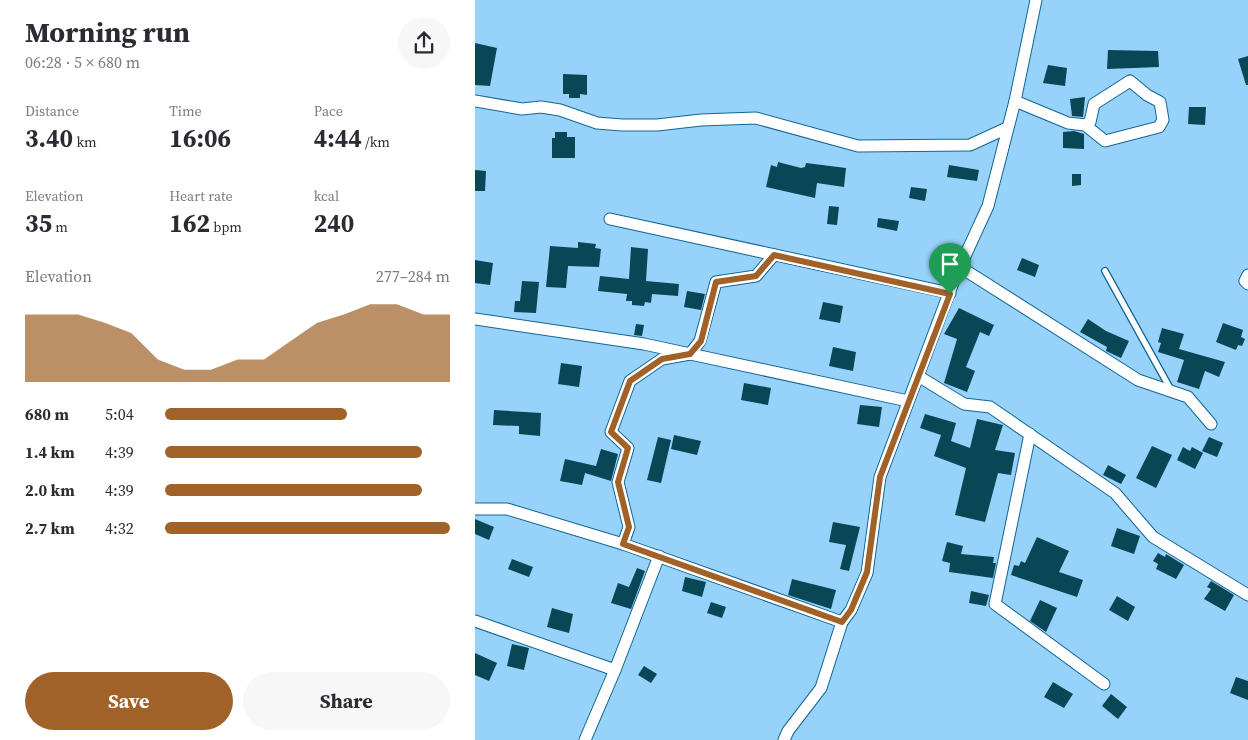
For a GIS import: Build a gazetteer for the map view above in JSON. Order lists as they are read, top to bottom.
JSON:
{
  "page": {
    "heading": ["Morning run", "06:28 · 5 × 680 m"],
    "stats": [
      ["Distance", "3.40 km"],
      ["Time", "16:06"],
      ["Pace", "4:44 /km"],
      ["Elevation", "35 m"],
      ["Heart rate", "162 bpm"],
      ["kcal", "240"]
    ],
    "chart": ["Elevation", "277–284 m"],
    "list": [
      {
        "name": "680 m",
        "note": "5:04"
      },
      {
        "name": "1.4 km",
        "note": "4:39"
      },
      {
        "name": "2.0 km",
        "note": "4:39"
      },
      {
        "name": "2.7 km",
        "note": "4:32"
      }
    ],
    "buttons": ["Save", "Share"]
  }
}
